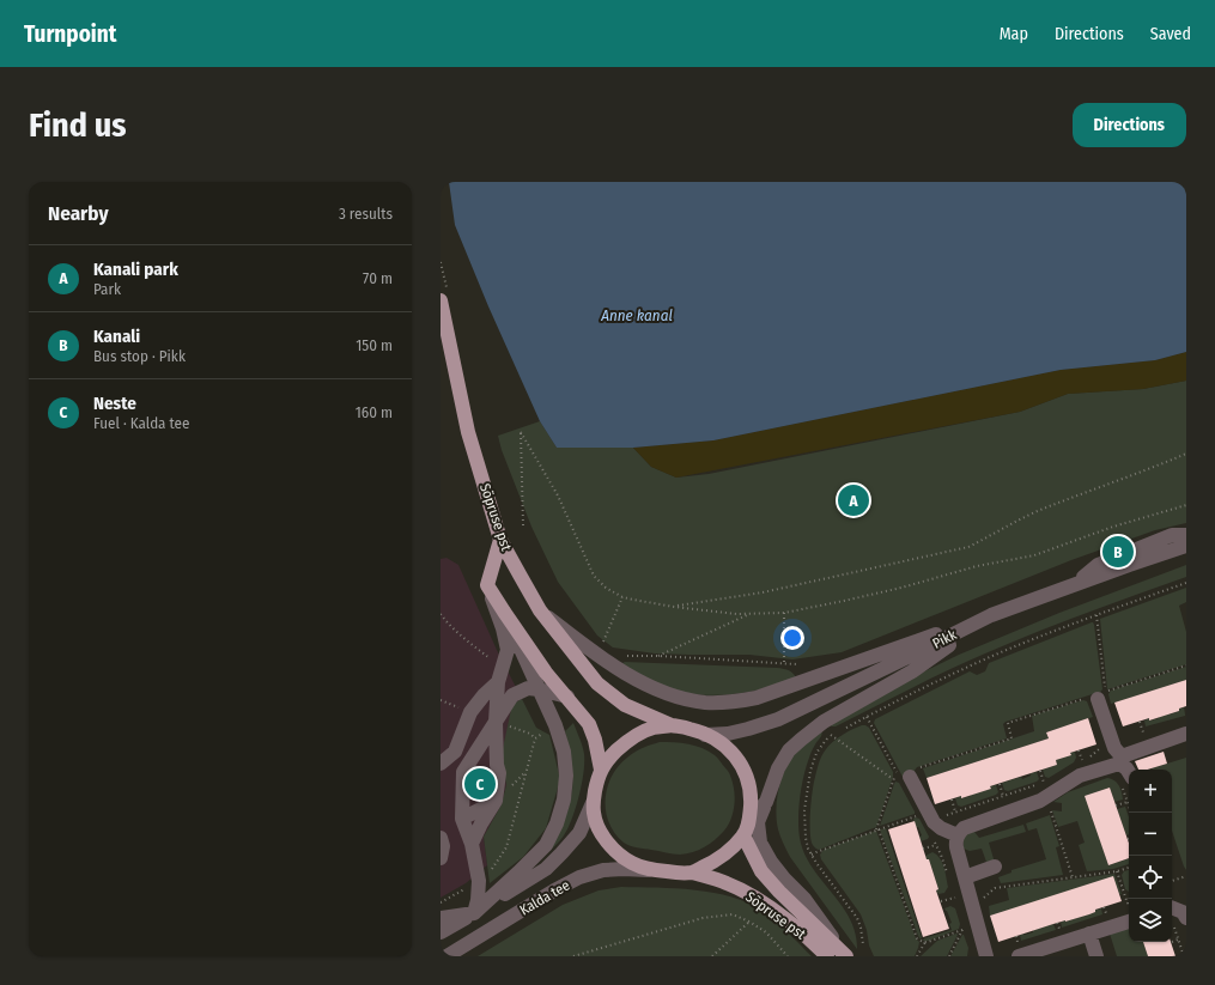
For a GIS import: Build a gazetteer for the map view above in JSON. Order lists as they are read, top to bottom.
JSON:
{
  "streets": {
    "main road": ["Sõpruse pst"],
    "street": ["Pikk", "Kalda tee"]
  },
  "crossings": [
    ["Sõpruse pst", "Pikk"],
    ["Sõpruse pst", "Kalda tee"],
    ["Pikk", "Kalda tee"]
  ],
  "water": ["Anne kanal"],
  "page": {
    "header": "Turnpoint",
    "nav": ["Map", "Directions", "Saved"],
    "buttons": "Directions",
    "title": "Find us",
    "heading": ["Nearby", "3 results"],
    "list": [
      {
        "mark": "A",
        "name": "Kanali park",
        "note": "Park",
        "value": "70 m"
      },
      {
        "mark": "B",
        "name": "Kanali",
        "note": "Bus stop · Pikk",
        "value": "150 m"
      },
      {
        "mark": "C",
        "name": "Neste",
        "note": "Fuel · Kalda tee",
        "value": "160 m"
      }
    ],
    "pins": ["A", "B", "C"],
    "map_buttons": ["+", "−"]
  }
}
